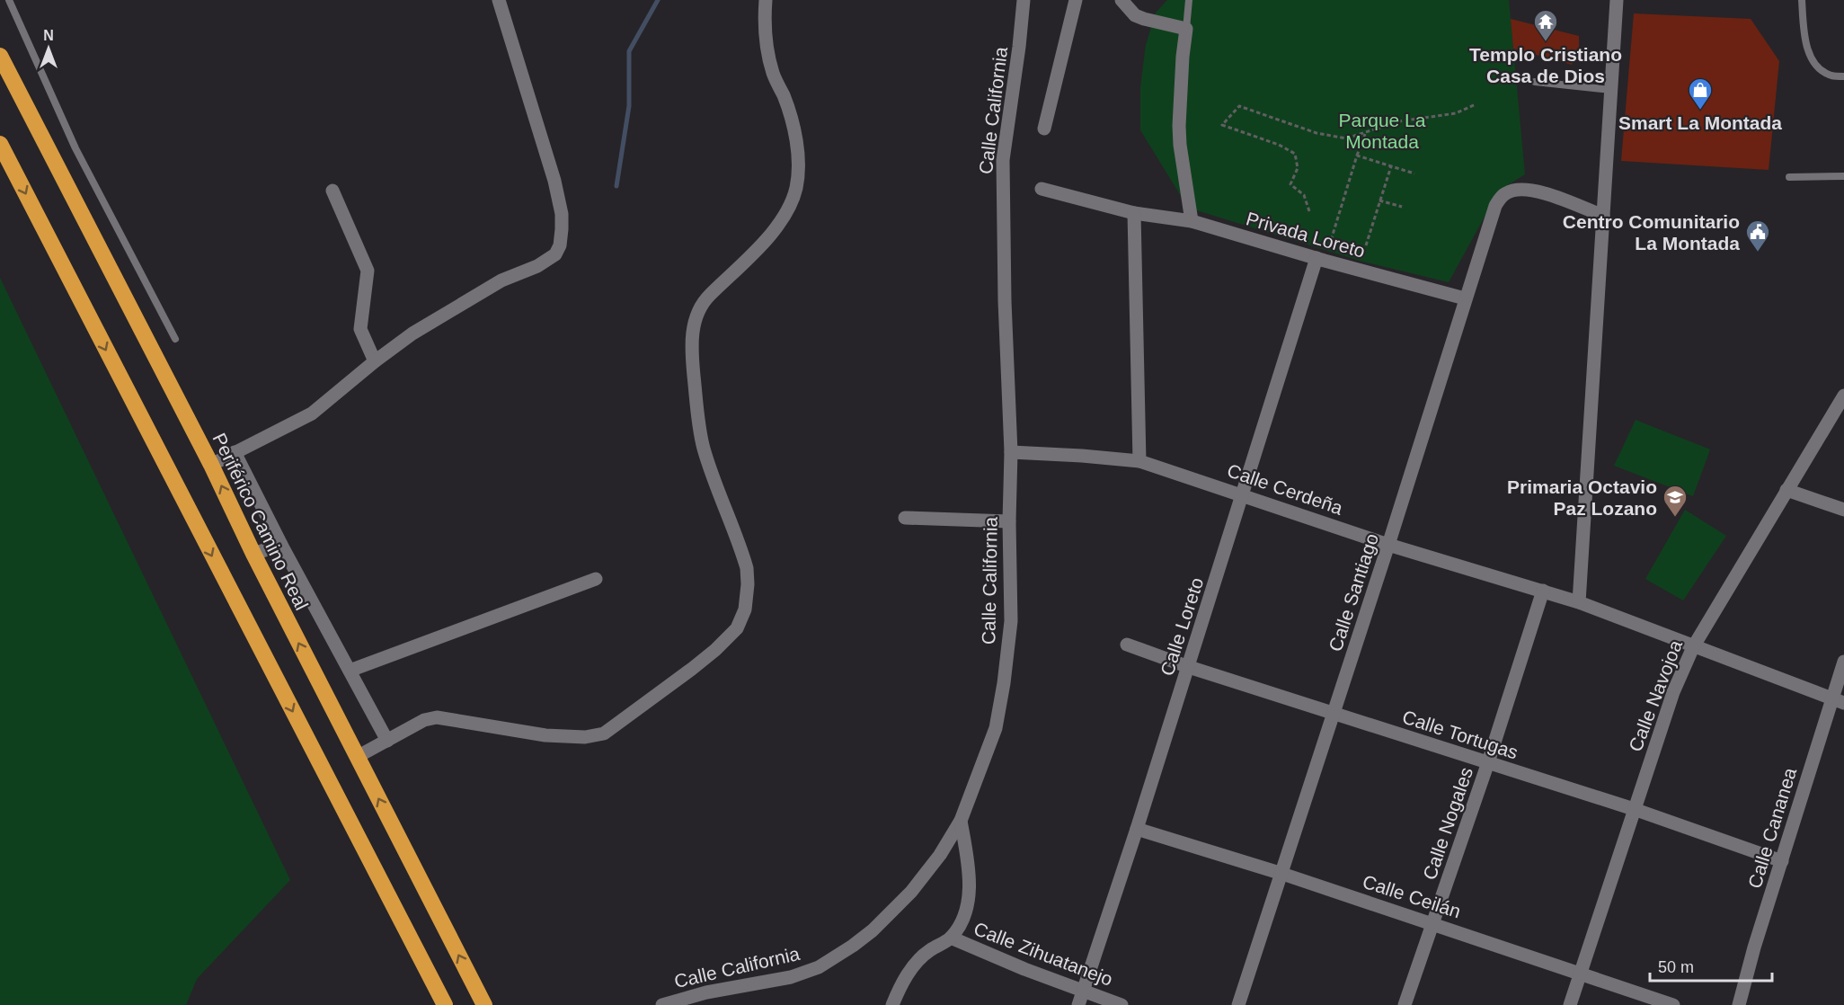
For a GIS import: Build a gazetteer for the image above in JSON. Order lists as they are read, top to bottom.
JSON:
{
  "streets": {
    "highway": ["Periférico Camino Real"],
    "street": [
      "Calle California",
      "Privada Loreto",
      "Calle Cerdeña",
      "Calle Santiago",
      "Calle Loreto",
      "Calle Navojoa",
      "Calle Tortugas",
      "Calle Nogales",
      "Calle Cananea",
      "Calle Ceilán",
      "Calle Zihuatanejo"
    ]
  },
  "crossings": [
    ["Calle California", "Calle Cerdeña"],
    ["Privada Loreto", "Calle Santiago"],
    ["Privada Loreto", "Calle Loreto"],
    ["Calle Cerdeña", "Calle Santiago"],
    ["Calle Cerdeña", "Calle Loreto"],
    ["Calle Cerdeña", "Calle Navojoa"],
    ["Calle Cerdeña", "Calle Nogales"],
    ["Calle Cerdeña", "Calle Cananea"],
    ["Calle Santiago", "Calle Tortugas"],
    ["Calle Santiago", "Calle Ceilán"],
    ["Calle Loreto", "Calle Tortugas"],
    ["Calle Loreto", "Calle Ceilán"],
    ["Calle Loreto", "Calle Zihuatanejo"],
    ["Calle Navojoa", "Calle Tortugas"],
    ["Calle Navojoa", "Calle Ceilán"],
    ["Calle Tortugas", "Calle Nogales"],
    ["Calle Tortugas", "Calle Cananea"],
    ["Calle Nogales", "Calle Ceilán"]
  ],
  "parks": ["Parque La Montada"],
  "places": {
    "temple": ["Templo Cristiano Casa de Dios"],
    "shop": ["Smart La Montada"],
    "public building": ["Centro Comunitario La Montada"],
    "school or university": ["Primaria Octavio Paz Lozano"]
  },
  "scale_bar": "50 m",
  "north": "top"
}
